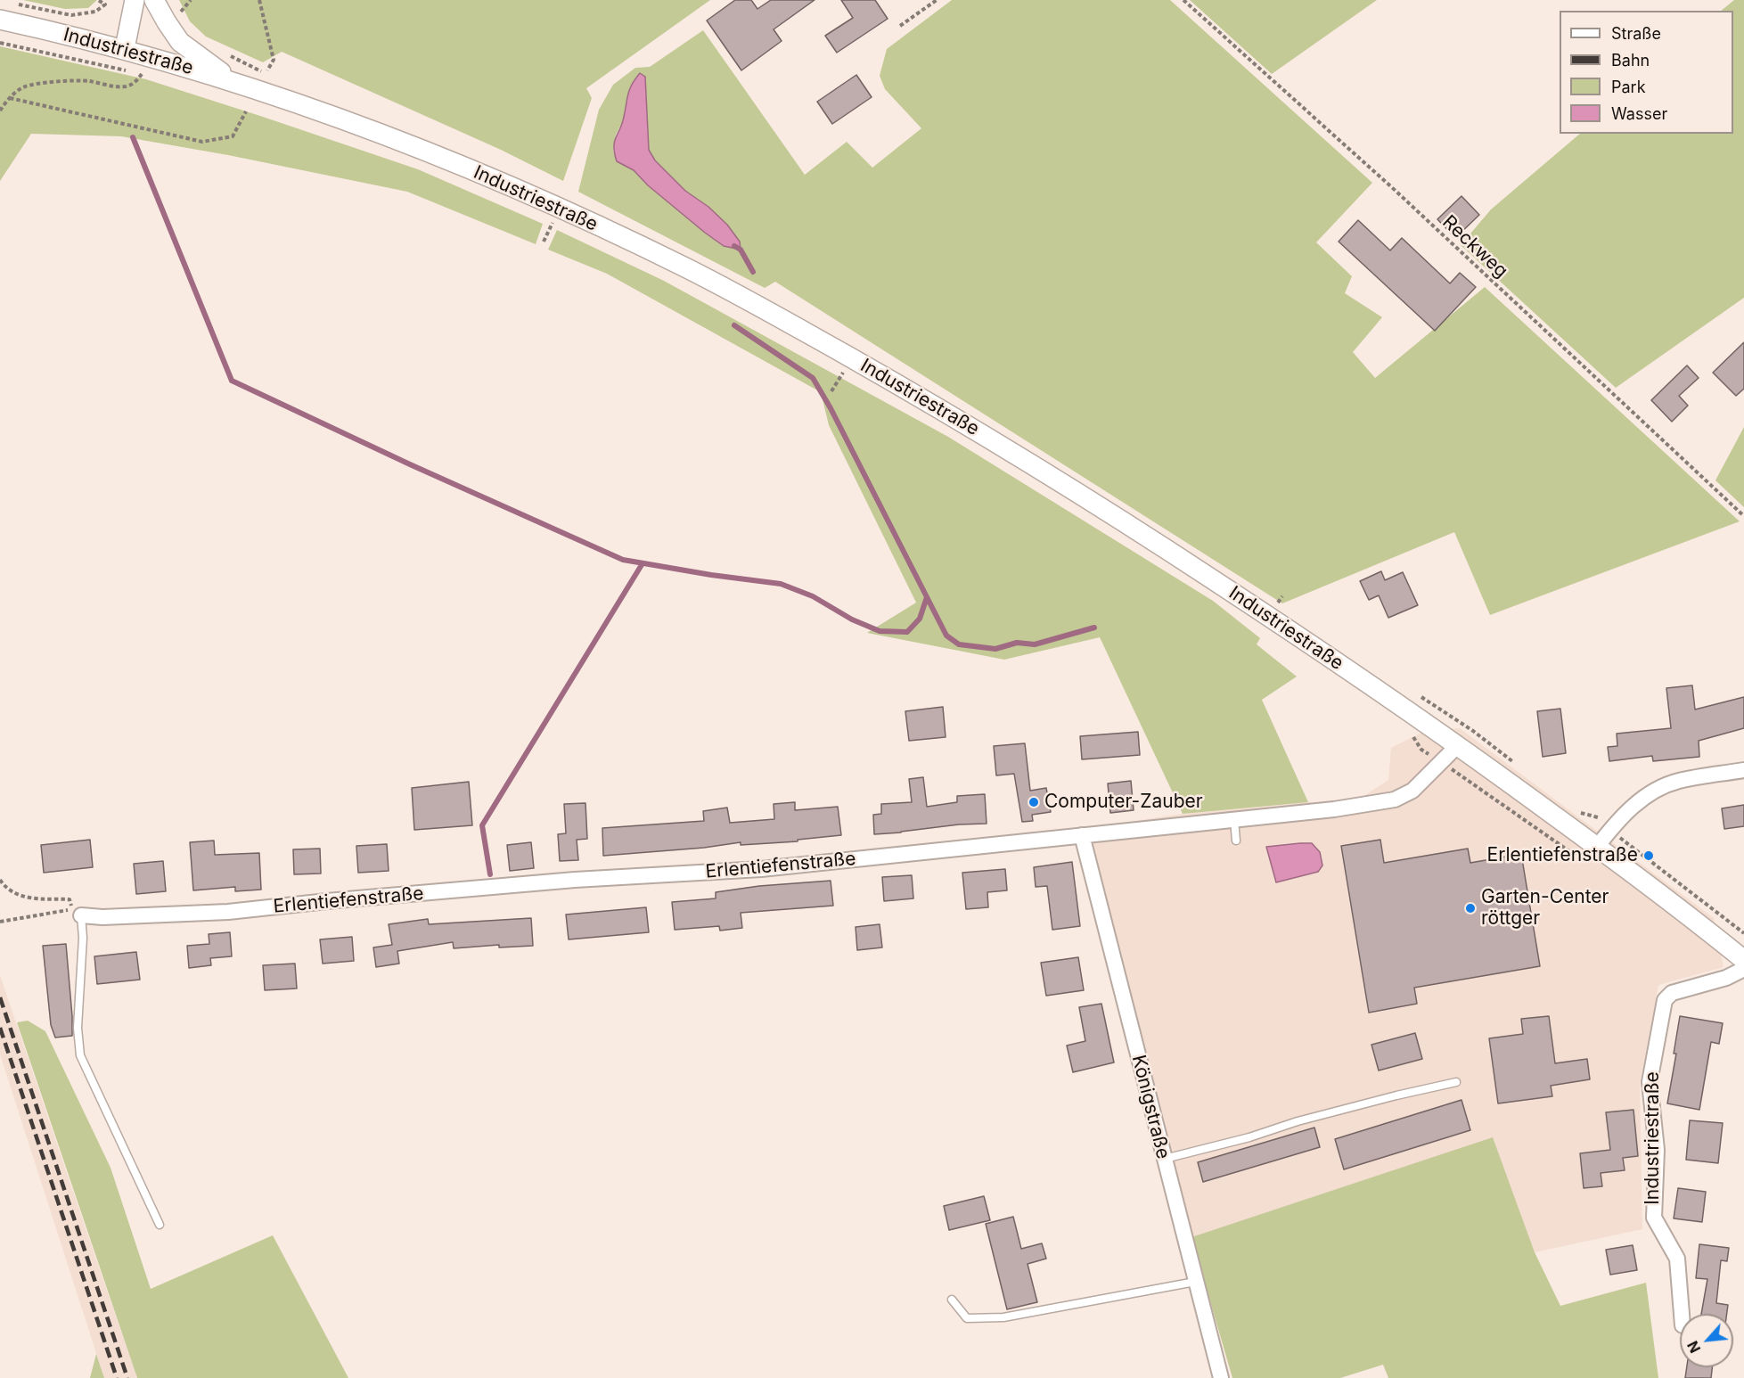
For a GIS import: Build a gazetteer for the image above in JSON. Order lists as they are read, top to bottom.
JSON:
{
  "streets": {
    "street": ["Industriestraße", "Erlentiefenstraße", "Königstraße"],
    "path": ["Reckweg"]
  },
  "crossings": [
    ["Industriestraße", "Erlentiefenstraße"],
    ["Erlentiefenstraße", "Königstraße"]
  ],
  "places": ["Computer-Zauber", "Erlentiefenstraße", "Garten-Center röttger"],
  "legend": [
    "Straße",
    "Bahn",
    "Park",
    "Wasser"
  ],
  "north": "bottom left"
}
